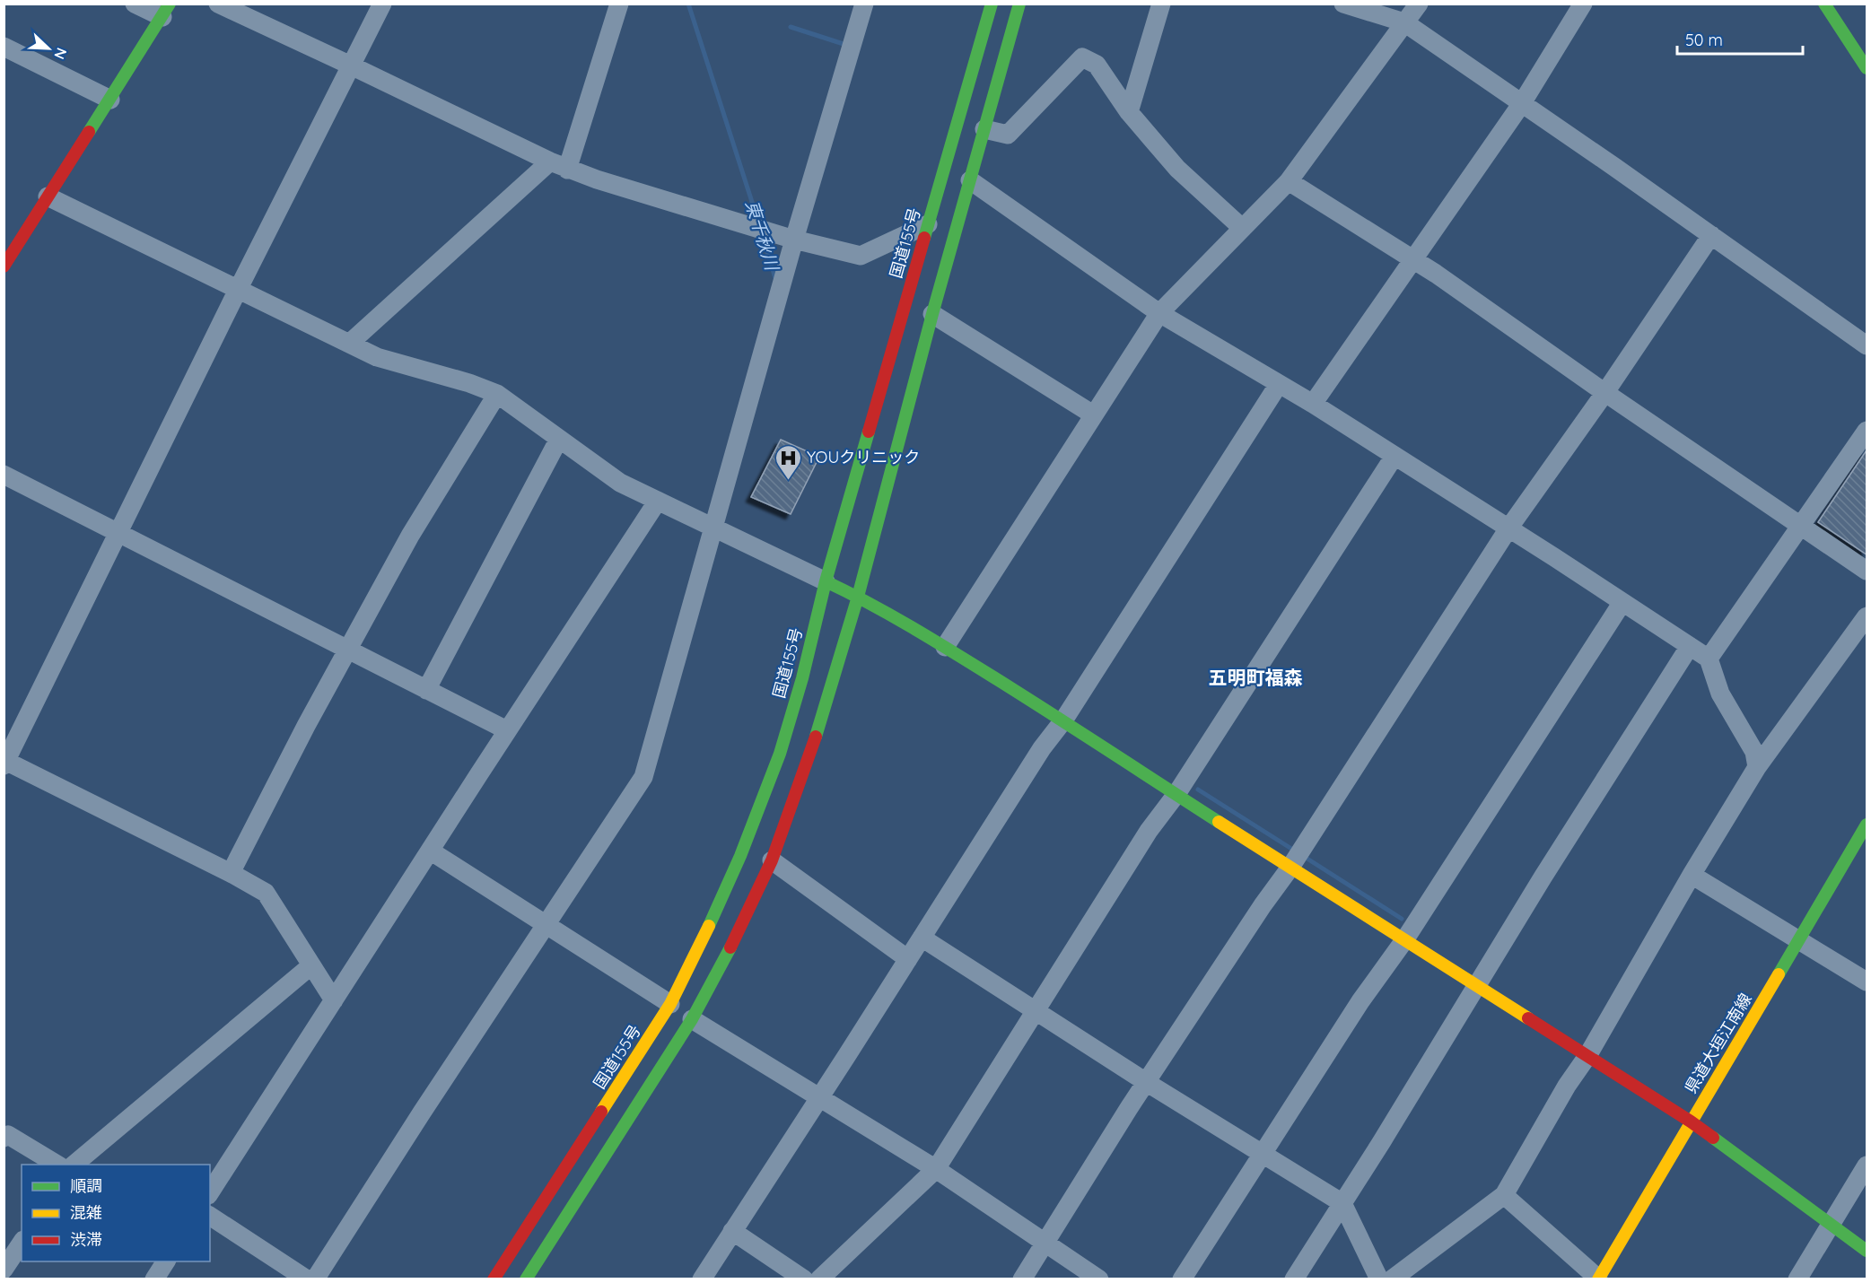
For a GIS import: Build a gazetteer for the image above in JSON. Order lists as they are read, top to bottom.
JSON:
{
  "streets": {
    "main road": ["国道155号", "県道大垣江南線"]
  },
  "districts": ["五明町福森"],
  "water": ["東千秋川"],
  "places": {
    "hospital": ["YOUクリニック"]
  },
  "legend": ["順調", "混雑", "渋滞"],
  "scale_bar": "50 m",
  "north": "bottom right"
}
